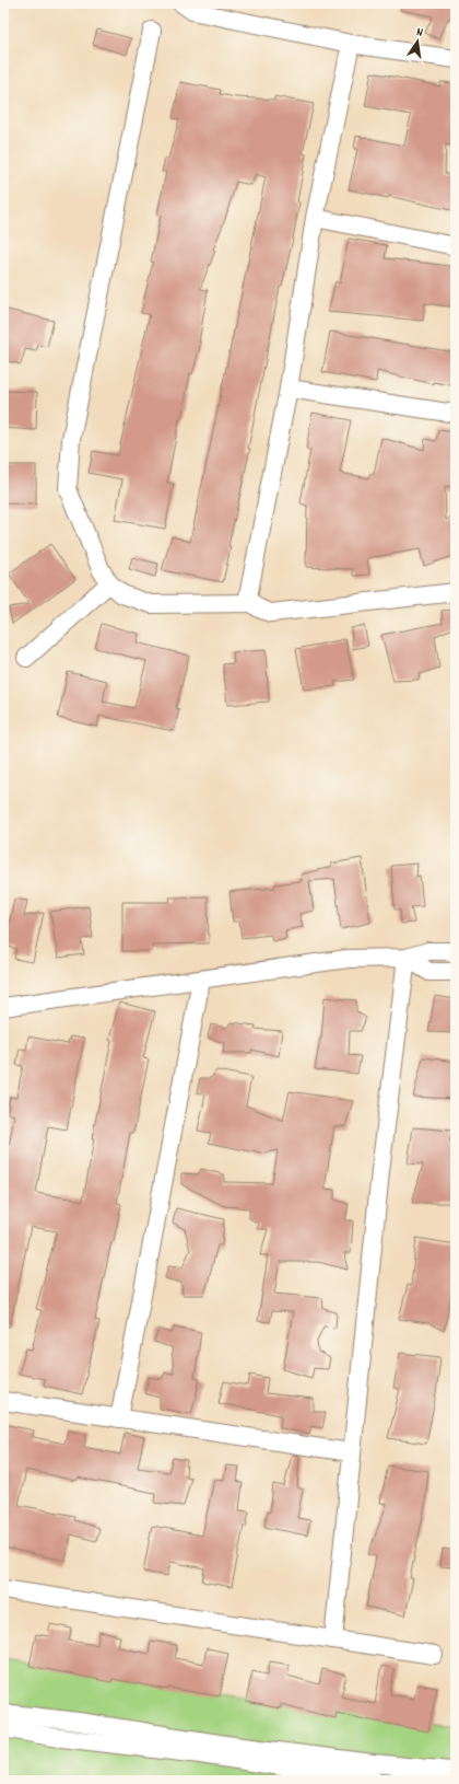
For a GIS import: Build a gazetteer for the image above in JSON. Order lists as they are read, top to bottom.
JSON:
{
  "north": "top"
}
